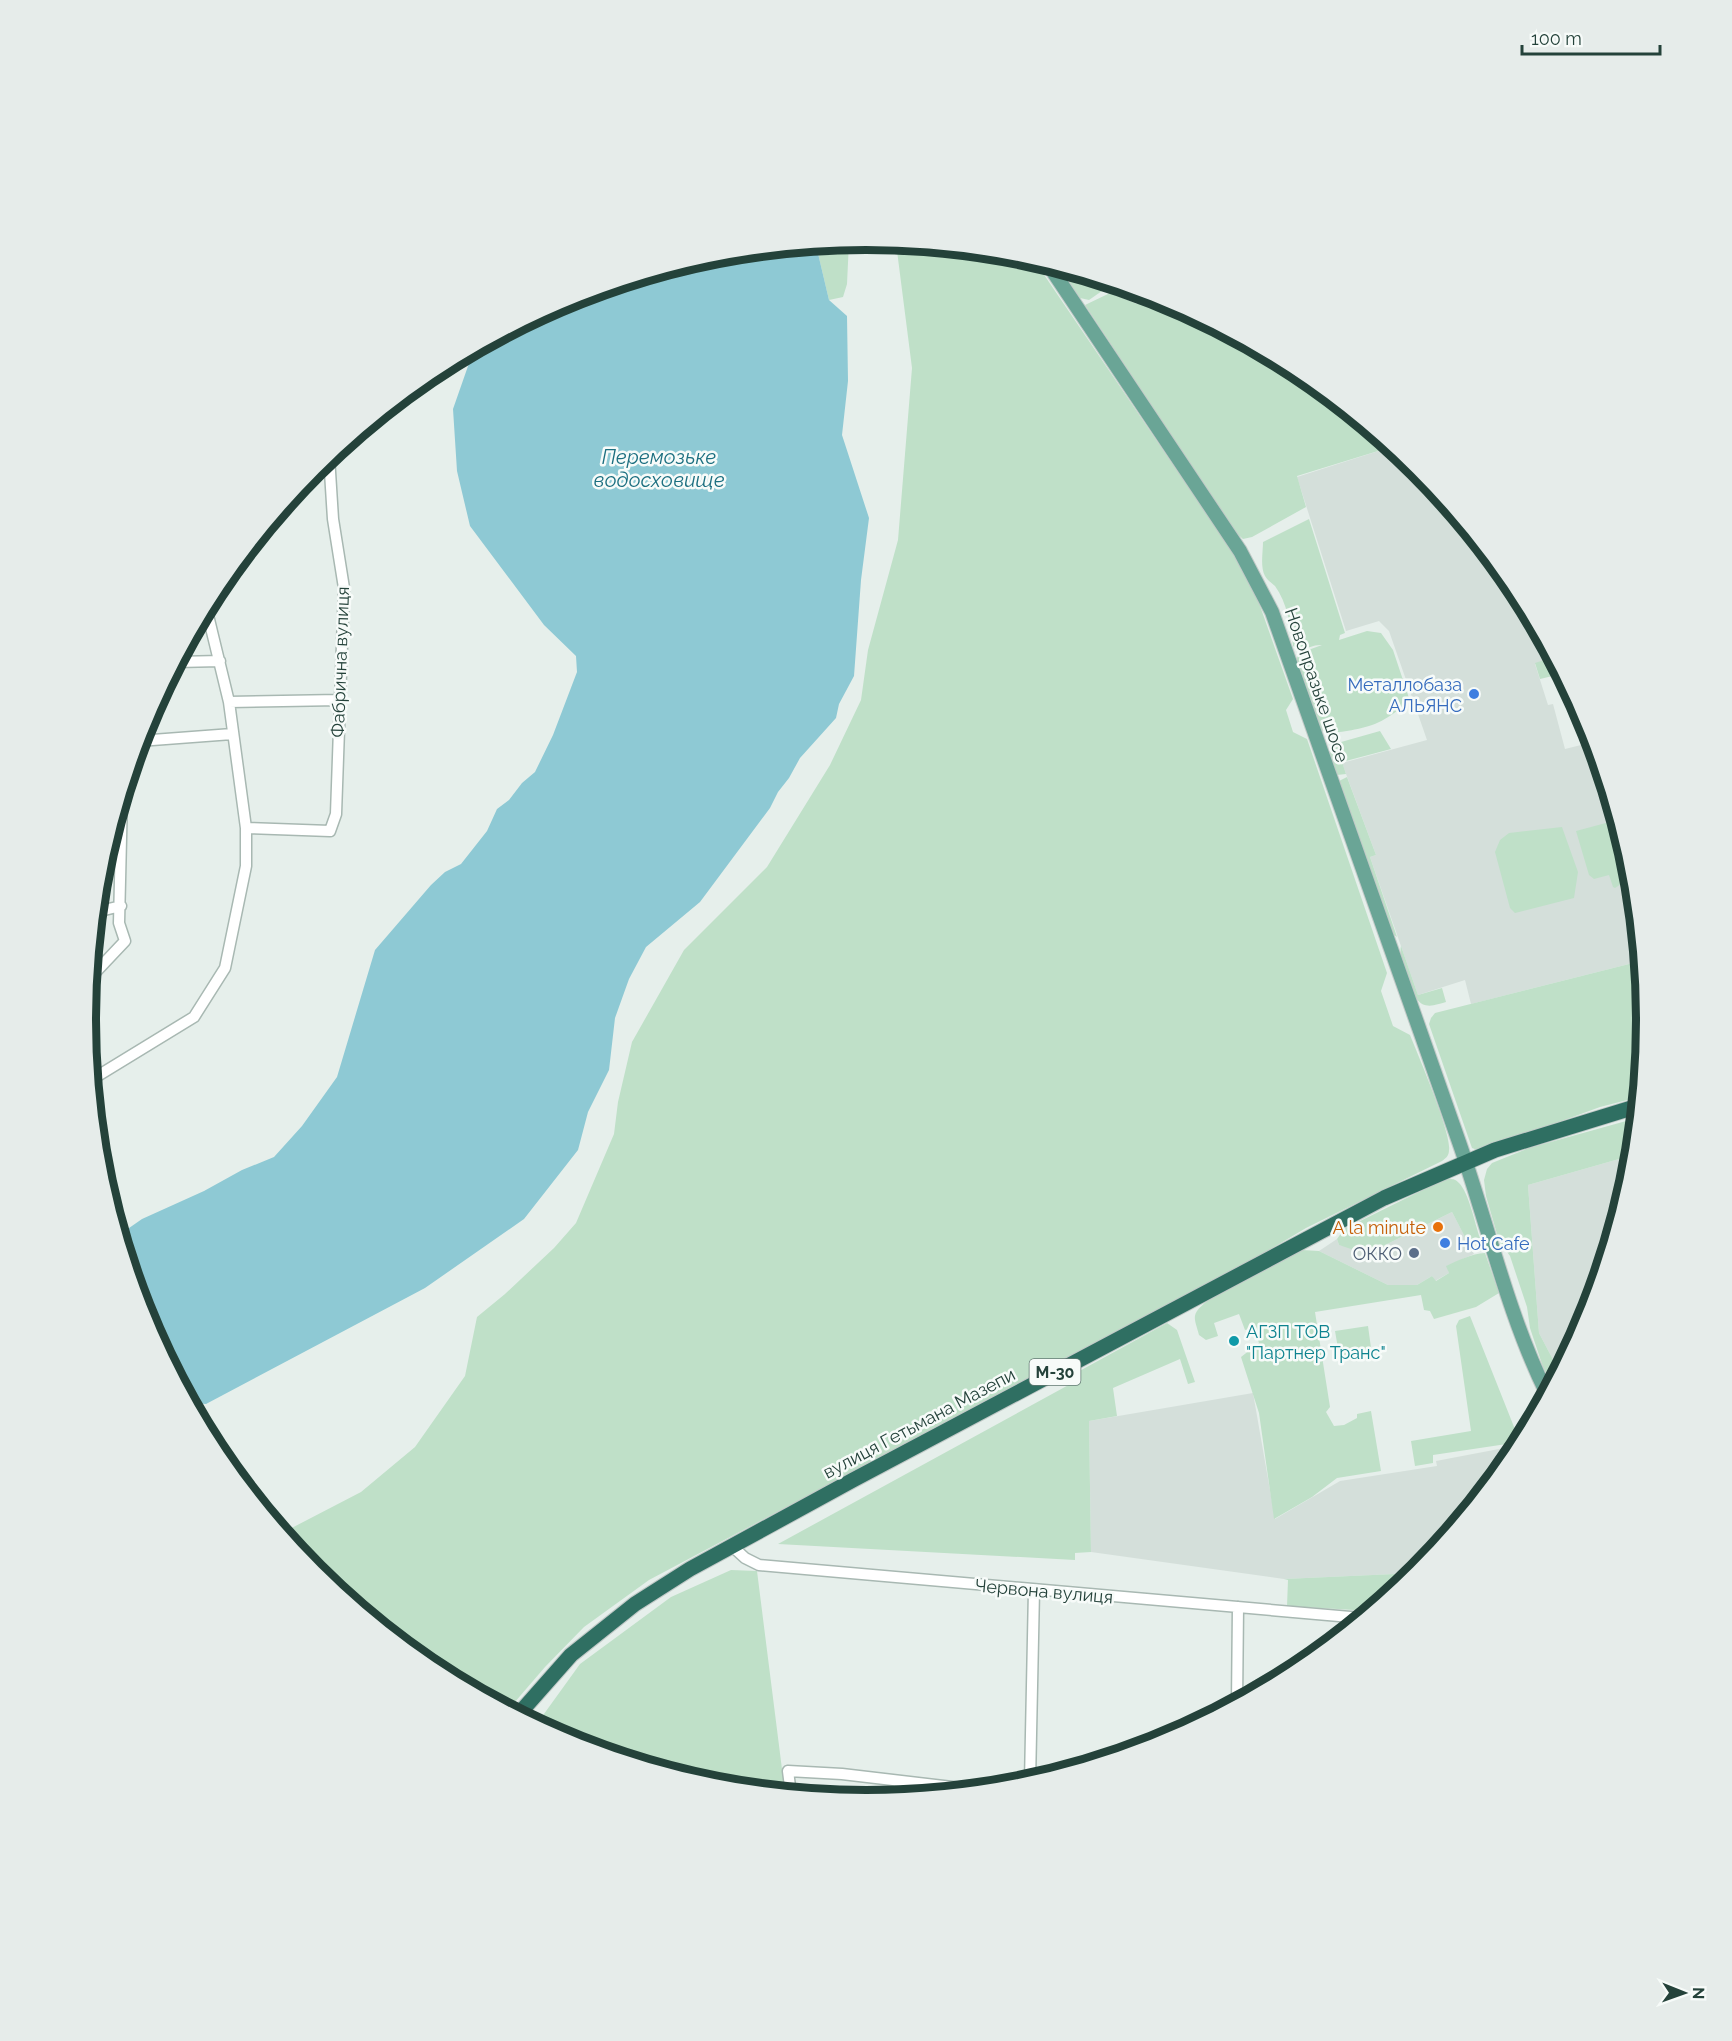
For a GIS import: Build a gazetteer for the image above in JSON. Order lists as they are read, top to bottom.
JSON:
{
  "streets": {
    "highway": ["М-30", "вулиця Гетьмана Мазепи"],
    "main road": ["Новопразьке шосе"],
    "street": ["Фабрична вулиця", "Червона вулиця"]
  },
  "crossings": [
    ["Новопразьке шосе", "вулиця Гетьмана Мазепи"],
    ["вулиця Гетьмана Мазепи", "Червона вулиця"]
  ],
  "water": ["Перемозьке водосховище"],
  "places": [
    "Металлобаза АЛЬЯНС",
    "A la minute",
    "Hot Cafe",
    "ОККО",
    "АГЗП ТОВ \"Партнер Транс\""
  ],
  "scale_bar": "100 m",
  "north": "right"
}
